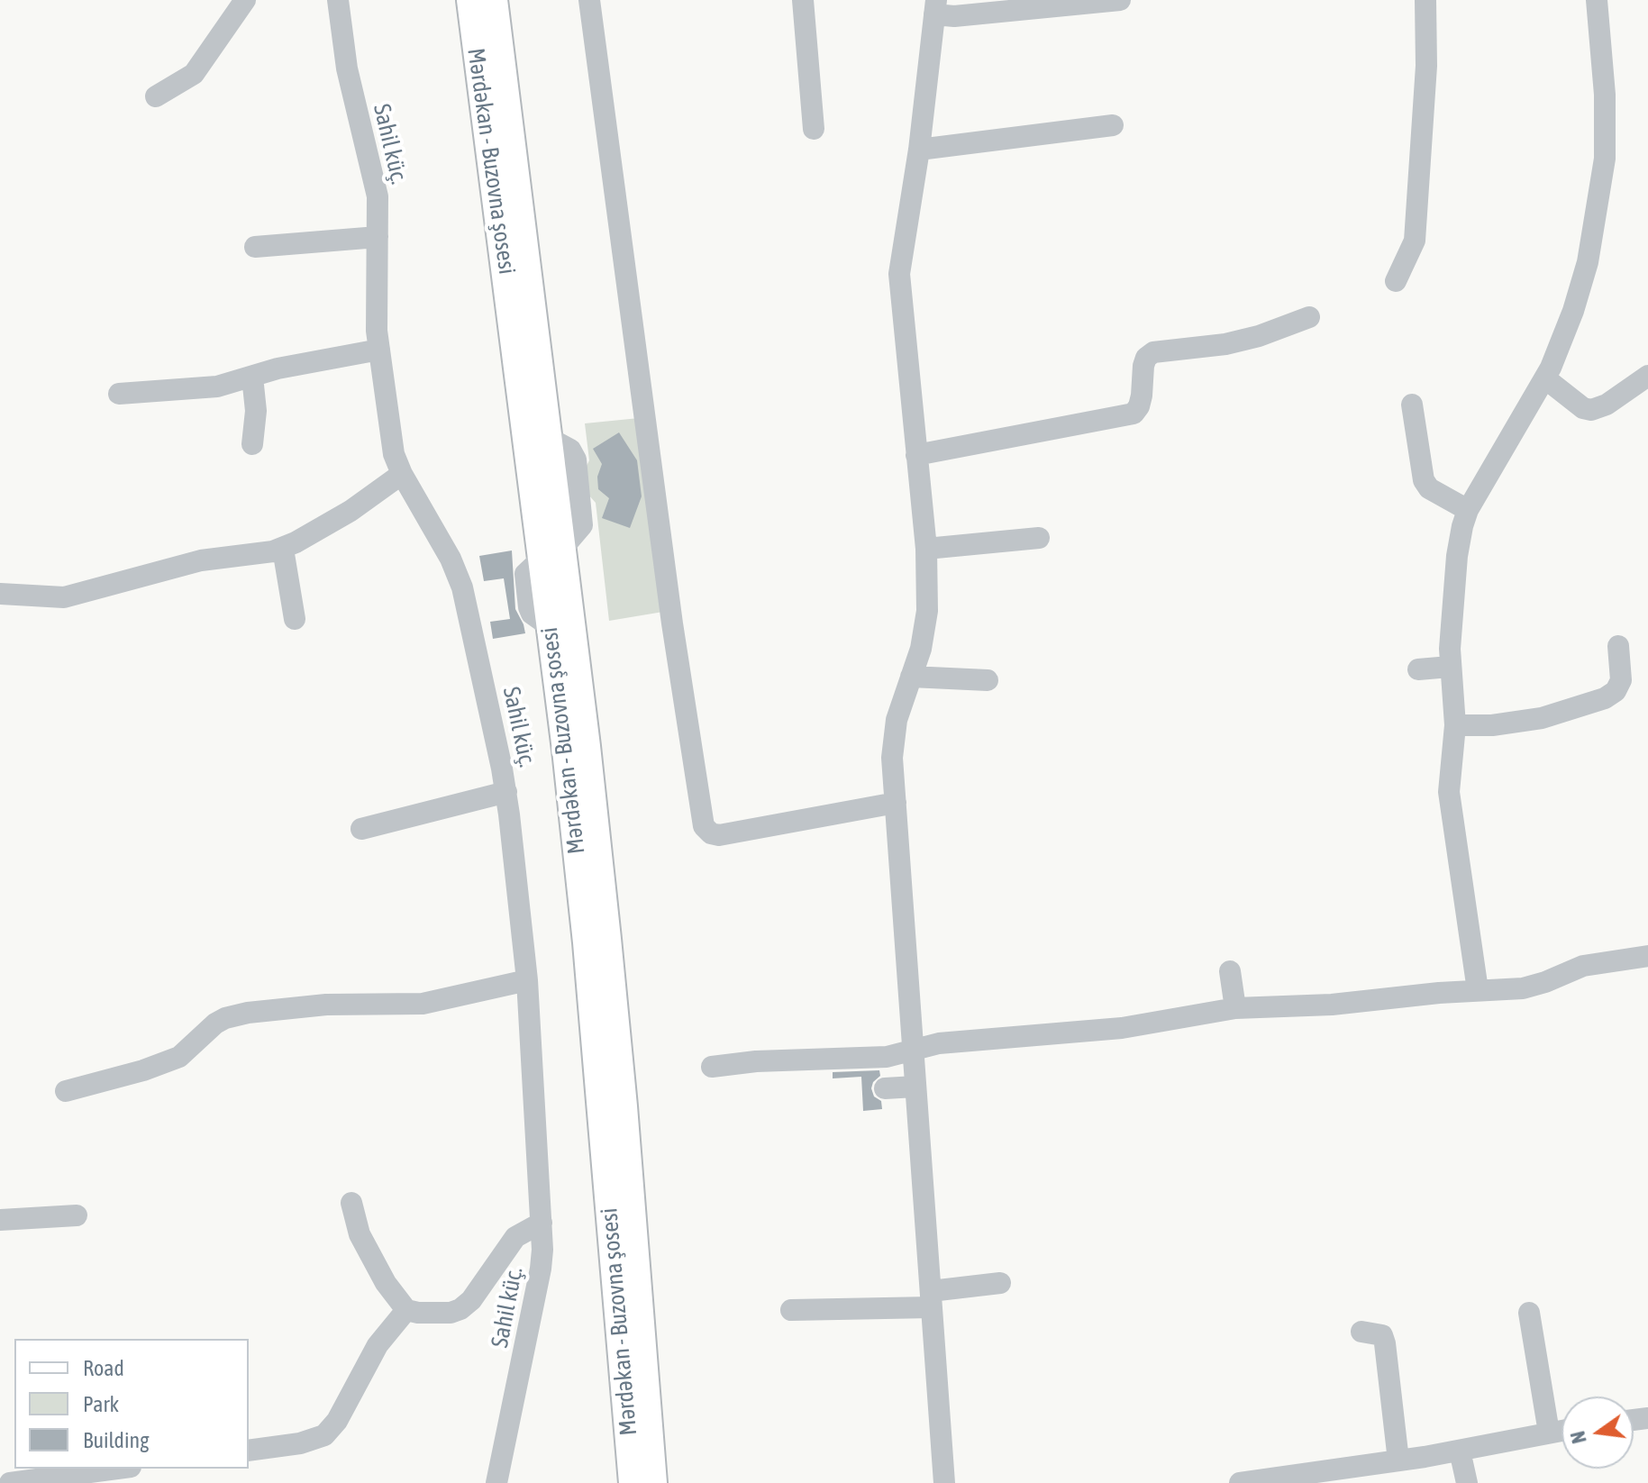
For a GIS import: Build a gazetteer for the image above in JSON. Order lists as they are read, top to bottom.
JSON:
{
  "streets": {
    "main road": ["Mərdəkan - Buzovna şosesi"],
    "street": ["Sahil küç."]
  },
  "legend": ["Road", "Park", "Building"],
  "north": "left"
}
